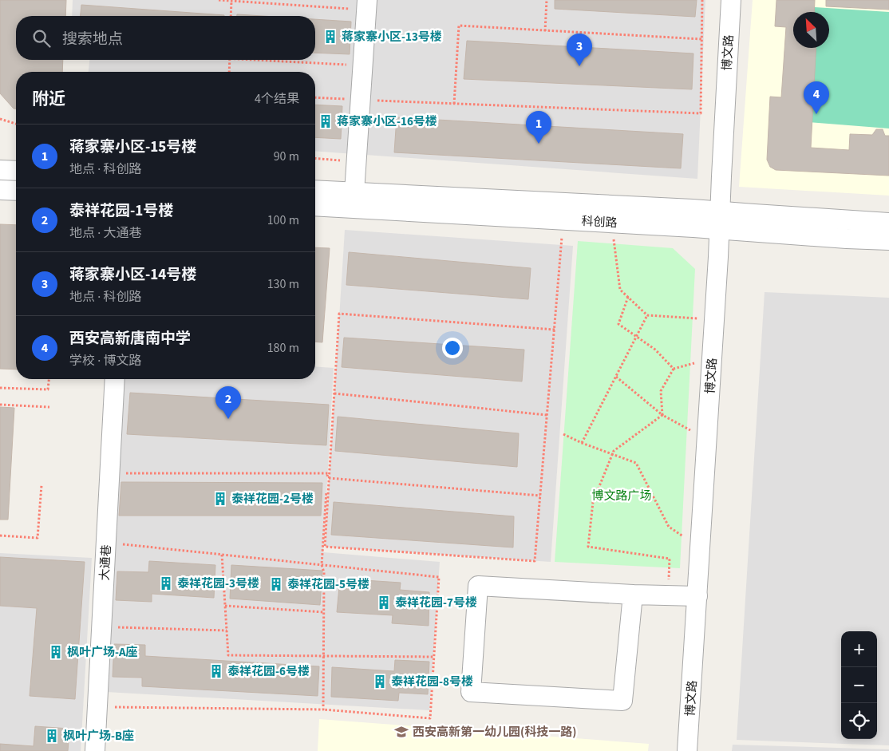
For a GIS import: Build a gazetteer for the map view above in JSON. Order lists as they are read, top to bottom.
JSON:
{
  "streets": {
    "street": ["博文路", "科创路", "大通巷"]
  },
  "crossings": [
    ["博文路", "科创路"]
  ],
  "parks": ["博文路广场"],
  "places": {
    "building": [
      "蒋家寨小区-13号楼",
      "蒋家寨小区-16号楼",
      "泰祥花园-2号楼",
      "泰祥花园-3号楼",
      "泰祥花园-5号楼",
      "泰祥花园-7号楼",
      "枫叶广场-A座",
      "泰祥花园-6号楼",
      "泰祥花园-8号楼",
      "枫叶广场-B座"
    ],
    "school or university": ["西安高新第一幼儿园(科技一路)"]
  },
  "north": "top left",
  "page": {
    "search": "搜索地点",
    "pins": [
      "3",
      "4",
      "1",
      "2"
    ],
    "heading": ["附近", "4个结果"],
    "list": [
      {
        "mark": "1",
        "name": "蒋家寨小区-15号楼",
        "note": "地点 · 科创路",
        "value": "90 m"
      },
      {
        "mark": "2",
        "name": "泰祥花园-1号楼",
        "note": "地点 · 大通巷",
        "value": "100 m"
      },
      {
        "mark": "3",
        "name": "蒋家寨小区-14号楼",
        "note": "地点 · 科创路",
        "value": "130 m"
      },
      {
        "mark": "4",
        "name": "西安高新唐南中学",
        "note": "学校 · 博文路",
        "value": "180 m"
      }
    ],
    "map_buttons": ["+", "−"]
  }
}
